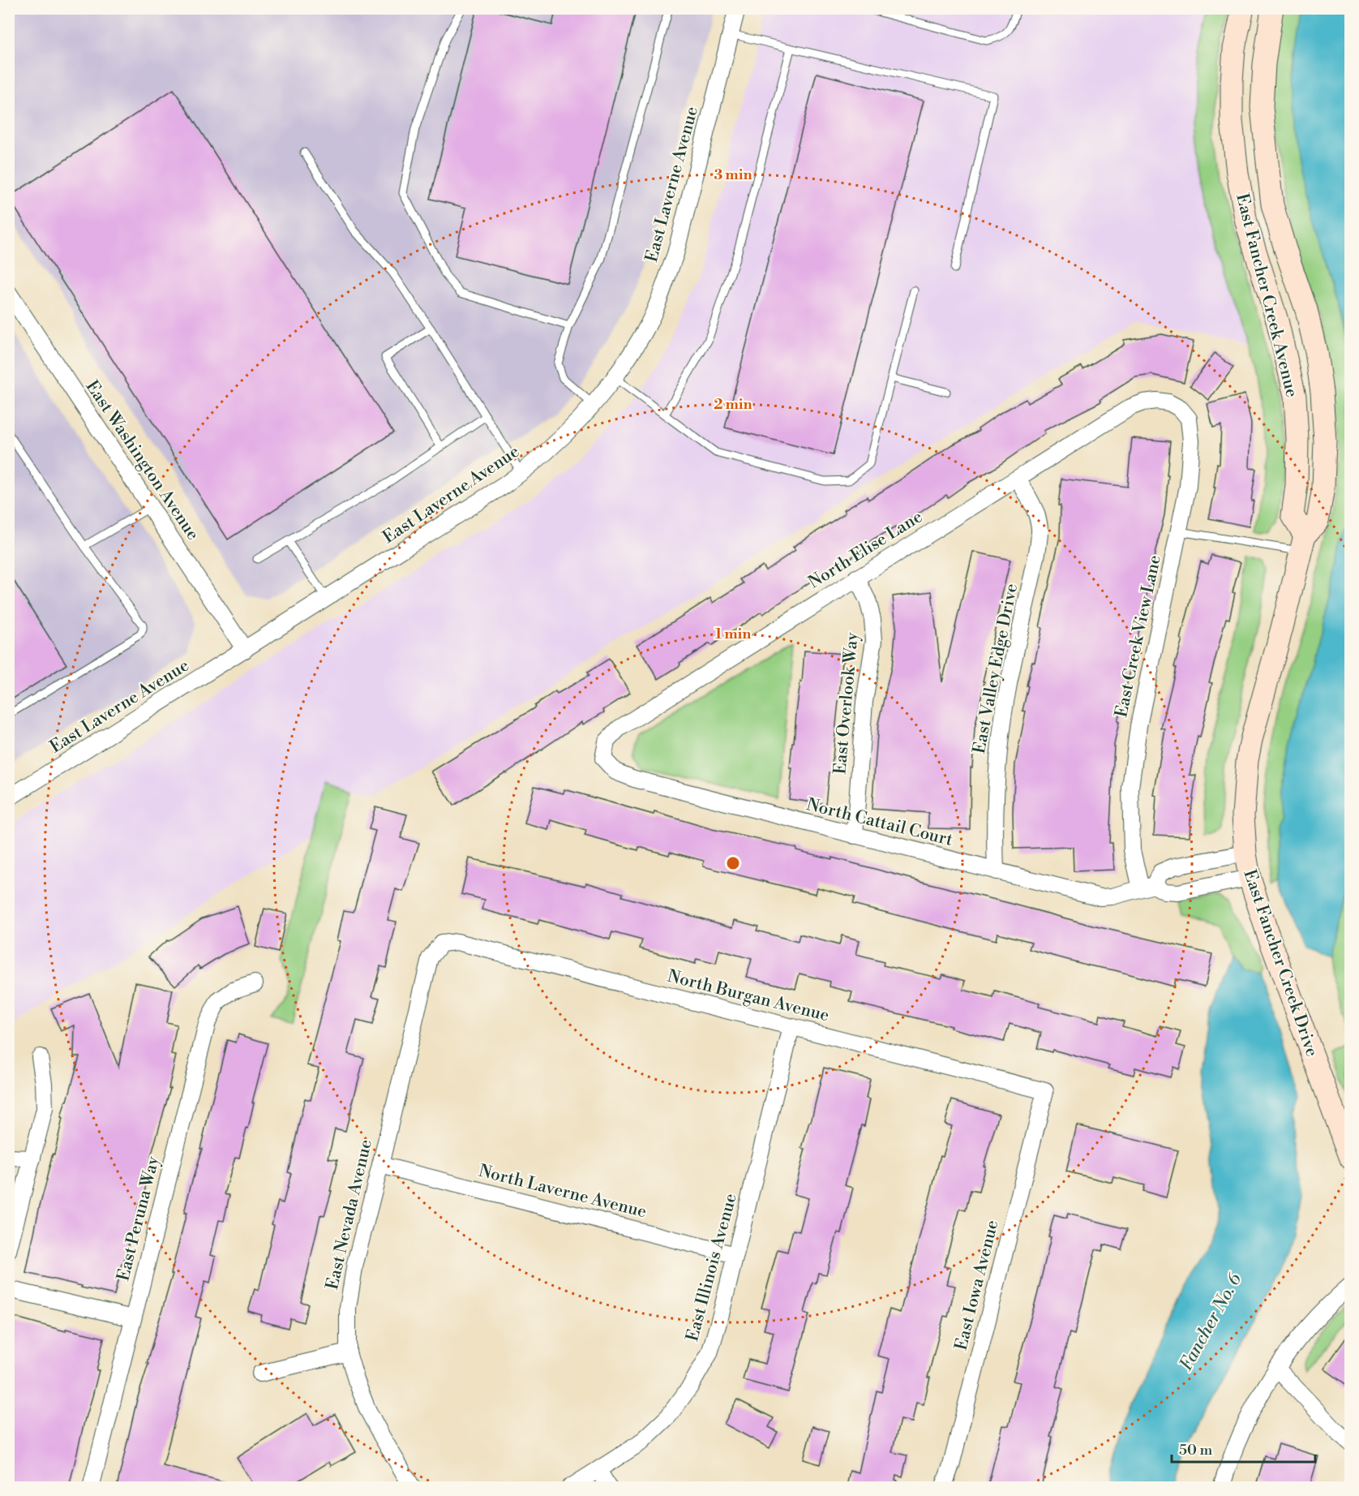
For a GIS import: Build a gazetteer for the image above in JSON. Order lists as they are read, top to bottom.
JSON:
{
  "streets": {
    "street": [
      "East Laverne Avenue",
      "East Fancher Creek Avenue",
      "East Washington Avenue",
      "North Elise Lane",
      "East Creek View Lane",
      "East Valley Edge Drive",
      "East Overlook Way",
      "North Cattail Court",
      "East Fancher Creek Drive",
      "North Burgan Avenue",
      "North Laverne Avenue",
      "East Nevada Avenue",
      "East Peruna Way",
      "East Illinois Avenue",
      "East Iowa Avenue"
    ]
  },
  "crossings": [
    ["East Laverne Avenue", "East Washington Avenue"],
    ["East Fancher Creek Avenue", "East Fancher Creek Drive"],
    ["North Elise Lane", "East Creek View Lane"],
    ["North Elise Lane", "East Valley Edge Drive"],
    ["North Elise Lane", "East Overlook Way"],
    ["North Elise Lane", "North Cattail Court"],
    ["East Creek View Lane", "North Cattail Court"],
    ["East Valley Edge Drive", "North Cattail Court"],
    ["East Overlook Way", "North Cattail Court"],
    ["North Burgan Avenue", "East Nevada Avenue"],
    ["North Burgan Avenue", "East Illinois Avenue"],
    ["North Burgan Avenue", "East Iowa Avenue"],
    ["North Laverne Avenue", "East Nevada Avenue"],
    ["North Laverne Avenue", "East Illinois Avenue"]
  ],
  "water": ["Fancher No. 6"],
  "scale_bar": "50 m",
  "rings": ["3 min", "2 min", "1 min"]
}
